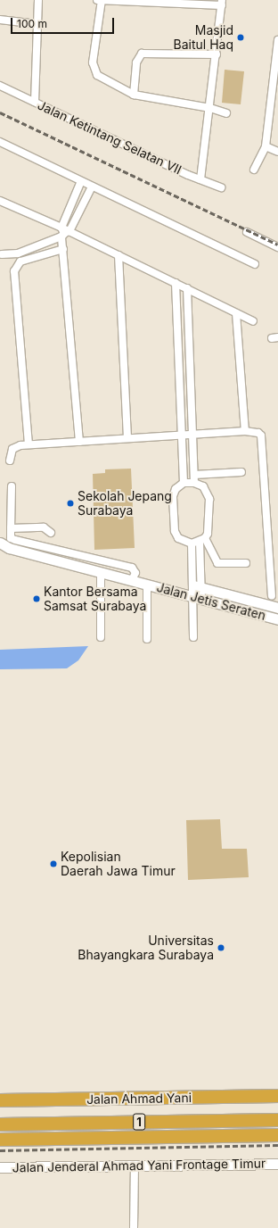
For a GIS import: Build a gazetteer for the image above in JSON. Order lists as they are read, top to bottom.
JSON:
{
  "streets": {
    "highway": ["Jalan Ahmad Yani", "1"],
    "street": ["Jalan Ketintang Selatan VII", "Jalan Jetis Seraten", "Jalan Jenderal Ahmad Yani Frontage Timur"]
  },
  "places": [
    "Masjid Baitul Haq",
    "Sekolah Jepang Surabaya",
    "Kantor Bersama Samsat Surabaya",
    "Kepolisian Daerah Jawa Timur",
    "Universitas Bhayangkara Surabaya"
  ],
  "scale_bar": "100 m"
}
